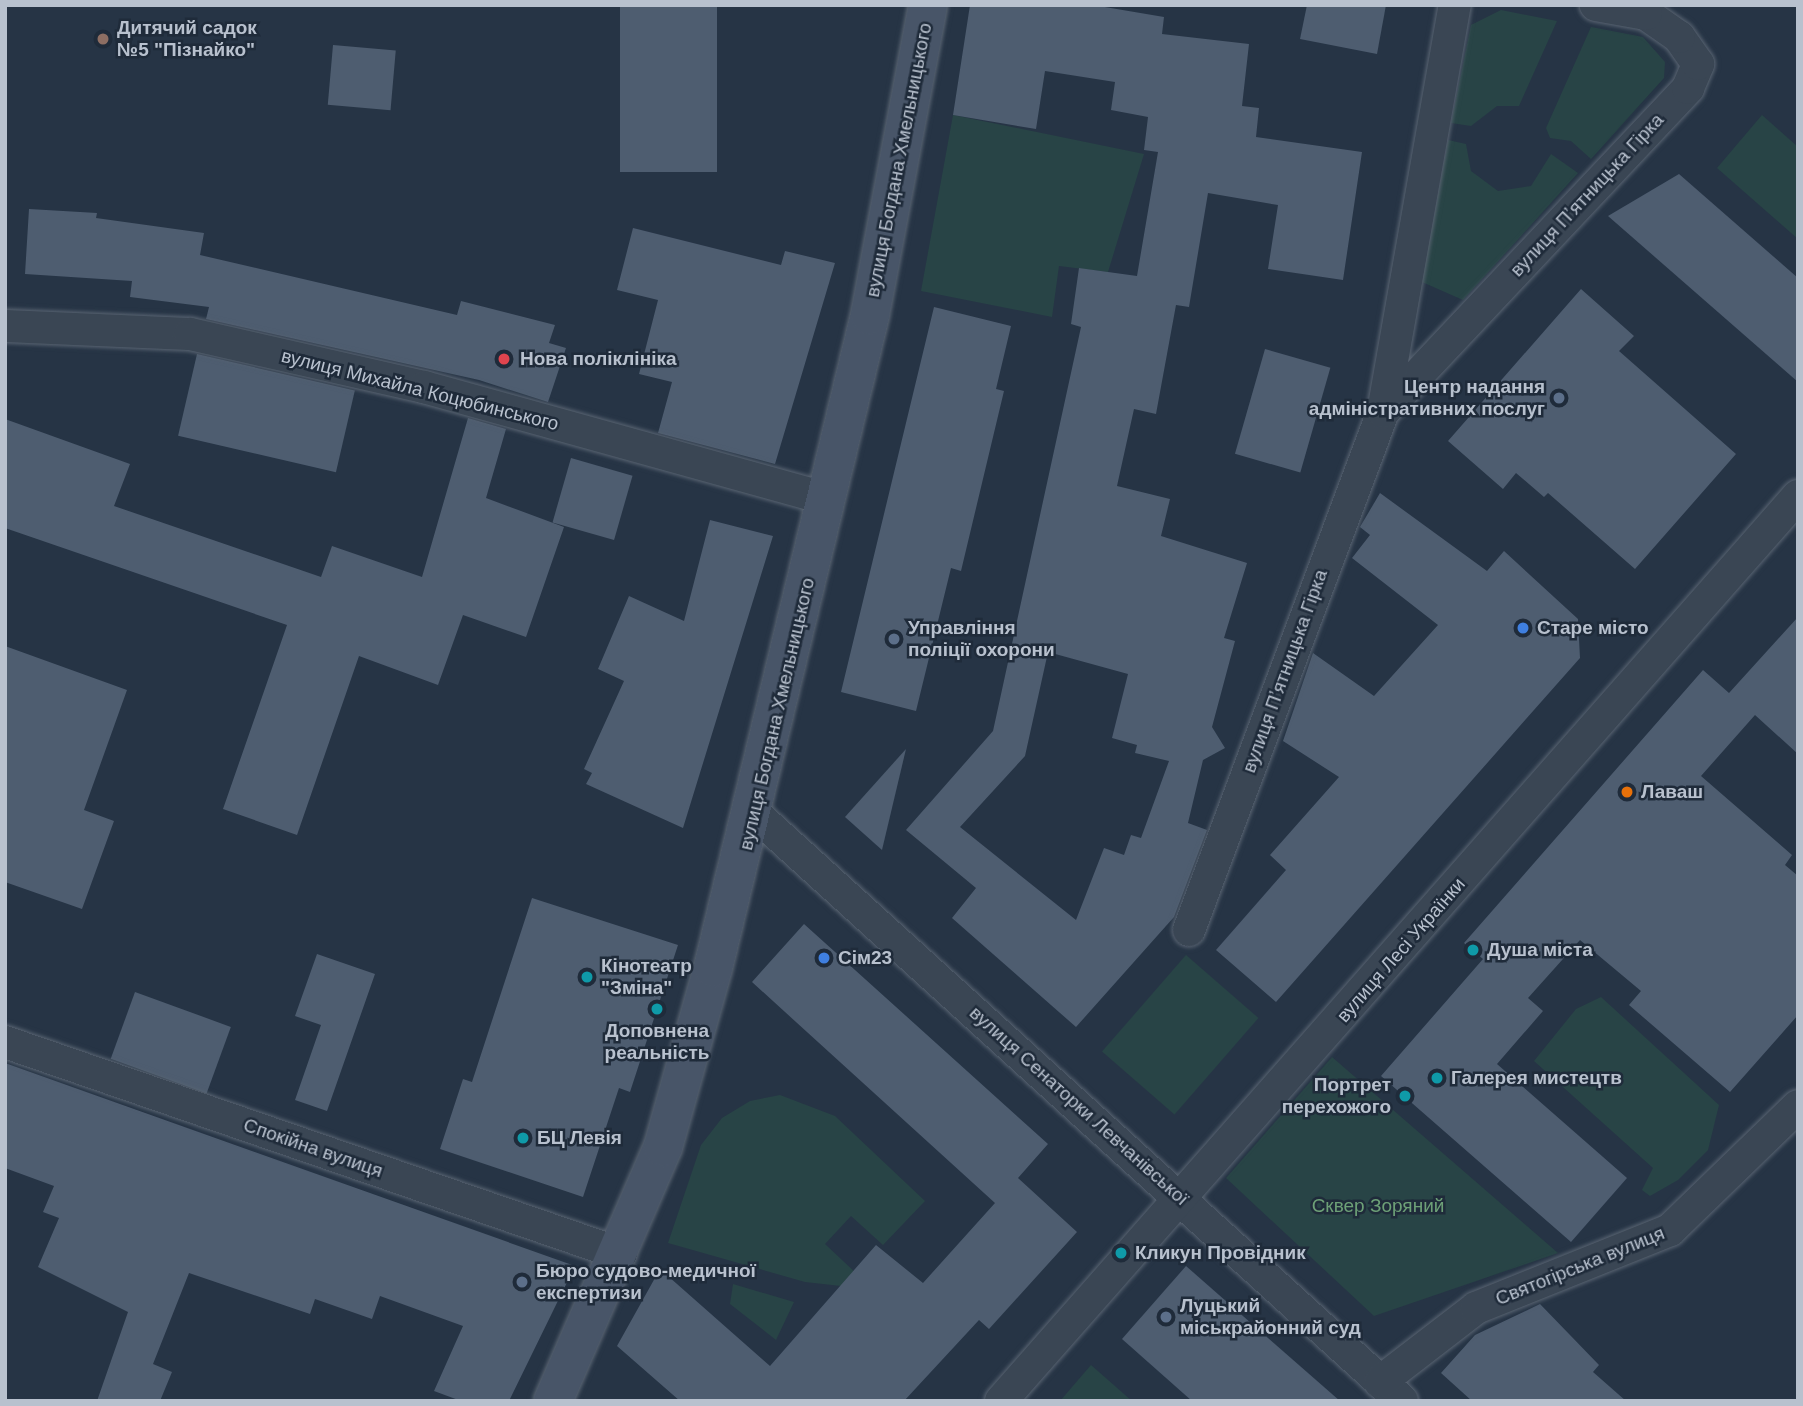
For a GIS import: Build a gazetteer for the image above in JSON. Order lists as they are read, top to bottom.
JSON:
{
  "streets": {
    "main road": ["вулиця Богдана Хмельницького"],
    "street": [
      "вулиця Пʼятницька Гірка",
      "вулиця Михайла Коцюбинського",
      "вулиця Лесі Українки",
      "вулиця Сенаторки Левчанівської",
      "Спокійна вулиця",
      "Святогірська вулиця"
    ]
  },
  "crossings": [
    ["вулиця Богдана Хмельницького", "вулиця Михайла Коцюбинського"],
    ["вулиця Богдана Хмельницького", "вулиця Сенаторки Левчанівської"],
    ["вулиця Богдана Хмельницького", "Спокійна вулиця"],
    ["вулиця Лесі Українки", "вулиця Сенаторки Левчанівської"],
    ["вулиця Сенаторки Левчанівської", "Святогірська вулиця"]
  ],
  "parks": ["Сквер Зоряний"],
  "places": [
    "Дитячий садок №5 \"Пізнайко\"",
    "Нова поліклініка",
    "Центр надання адміністративних послуг",
    "Старе місто",
    "Управління поліції охорони",
    "Лаваш",
    "Душа міста",
    "Сім23",
    "Кінотеатр \"Зміна\"",
    "Доповнена реальність",
    "Галерея мистецтв",
    "Портрет перехожого",
    "БЦ Левія",
    "Кликун Провідник",
    "Бюро судово-медичної експертизи",
    "Луцький міськрайонний суд"
  ]
}
